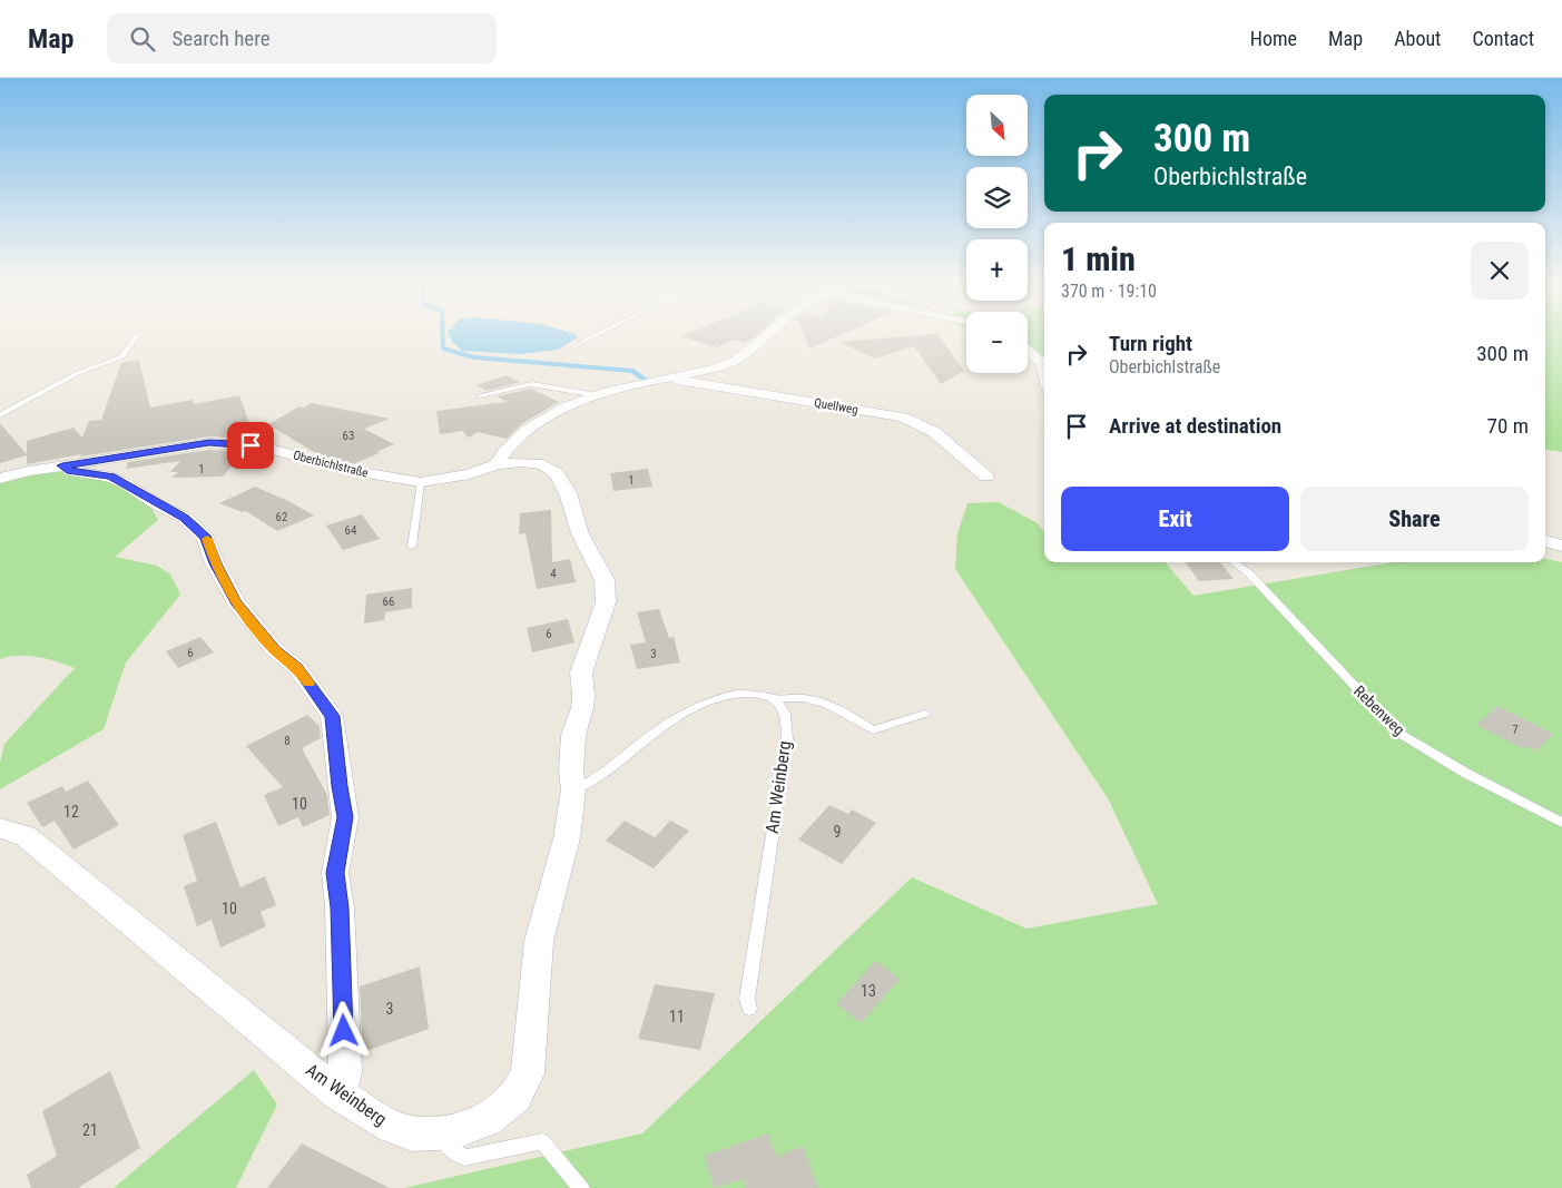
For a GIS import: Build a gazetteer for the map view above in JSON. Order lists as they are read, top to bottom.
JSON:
{
  "streets": {
    "street": ["Quellweg", "Oberbichlstraße", "Am Weinberg"],
    "lane": ["Rebenweg"]
  },
  "crossings": [
    ["Oberbichlstraße", "Am Weinberg"]
  ],
  "house_numbers": [
    "63",
    "1",
    "1",
    "62",
    "64",
    "4",
    "66",
    "6",
    "6",
    "3",
    "7",
    "8",
    "10",
    "12",
    "9",
    "10",
    "13",
    "3",
    "11",
    "21"
  ],
  "north": "bottom right",
  "page": {
    "header": "Map",
    "search": "Search here",
    "nav": [
      "Home",
      "Map",
      "About",
      "Contact"
    ],
    "map_buttons": ["+", "−"],
    "turn": ["300 m", "Oberbichlstraße"],
    "heading": ["1 min", "370 m · 19:10"],
    "list": [
      {
        "name": "Turn right",
        "note": "Oberbichlstraße",
        "value": "300 m"
      },
      {
        "name": "Arrive at destination",
        "value": "70 m"
      }
    ],
    "buttons": ["Exit", "Share"]
  }
}
